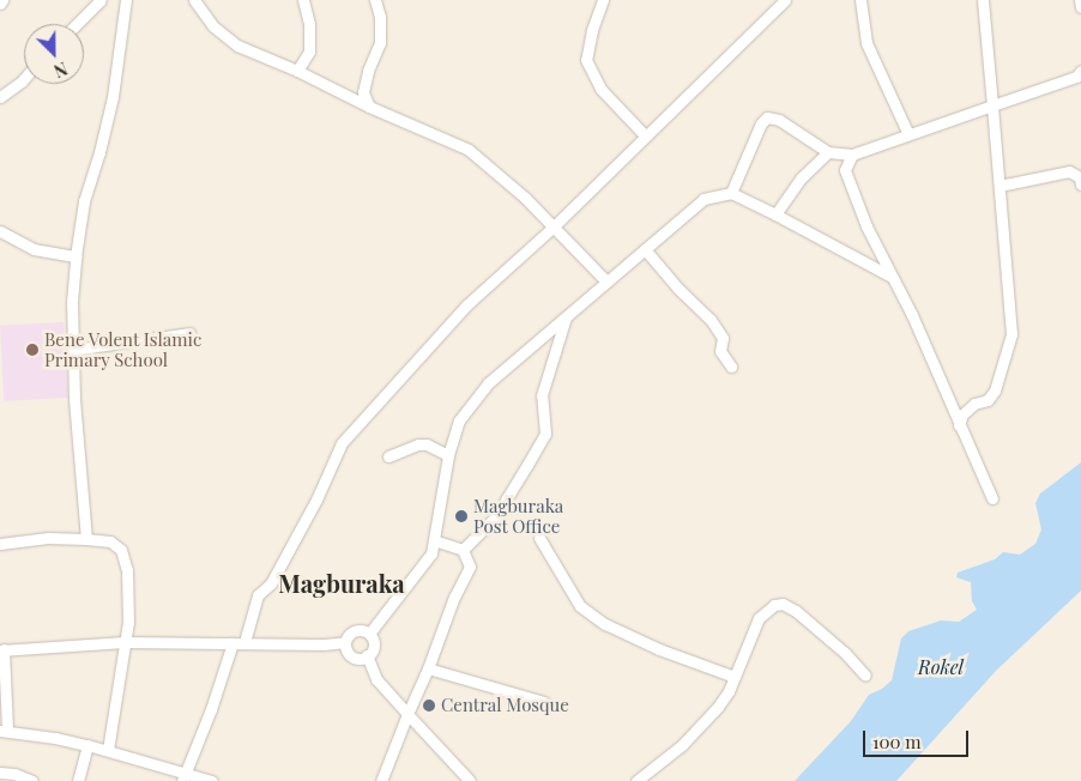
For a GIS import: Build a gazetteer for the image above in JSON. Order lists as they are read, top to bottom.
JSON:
{
  "districts": ["Magburaka"],
  "water": ["Rokel"],
  "places": ["Bene Volent Islamic Primary School", "Magburaka Post Office", "Central Mosque"],
  "scale_bar": "100 m",
  "north": "bottom right"
}
